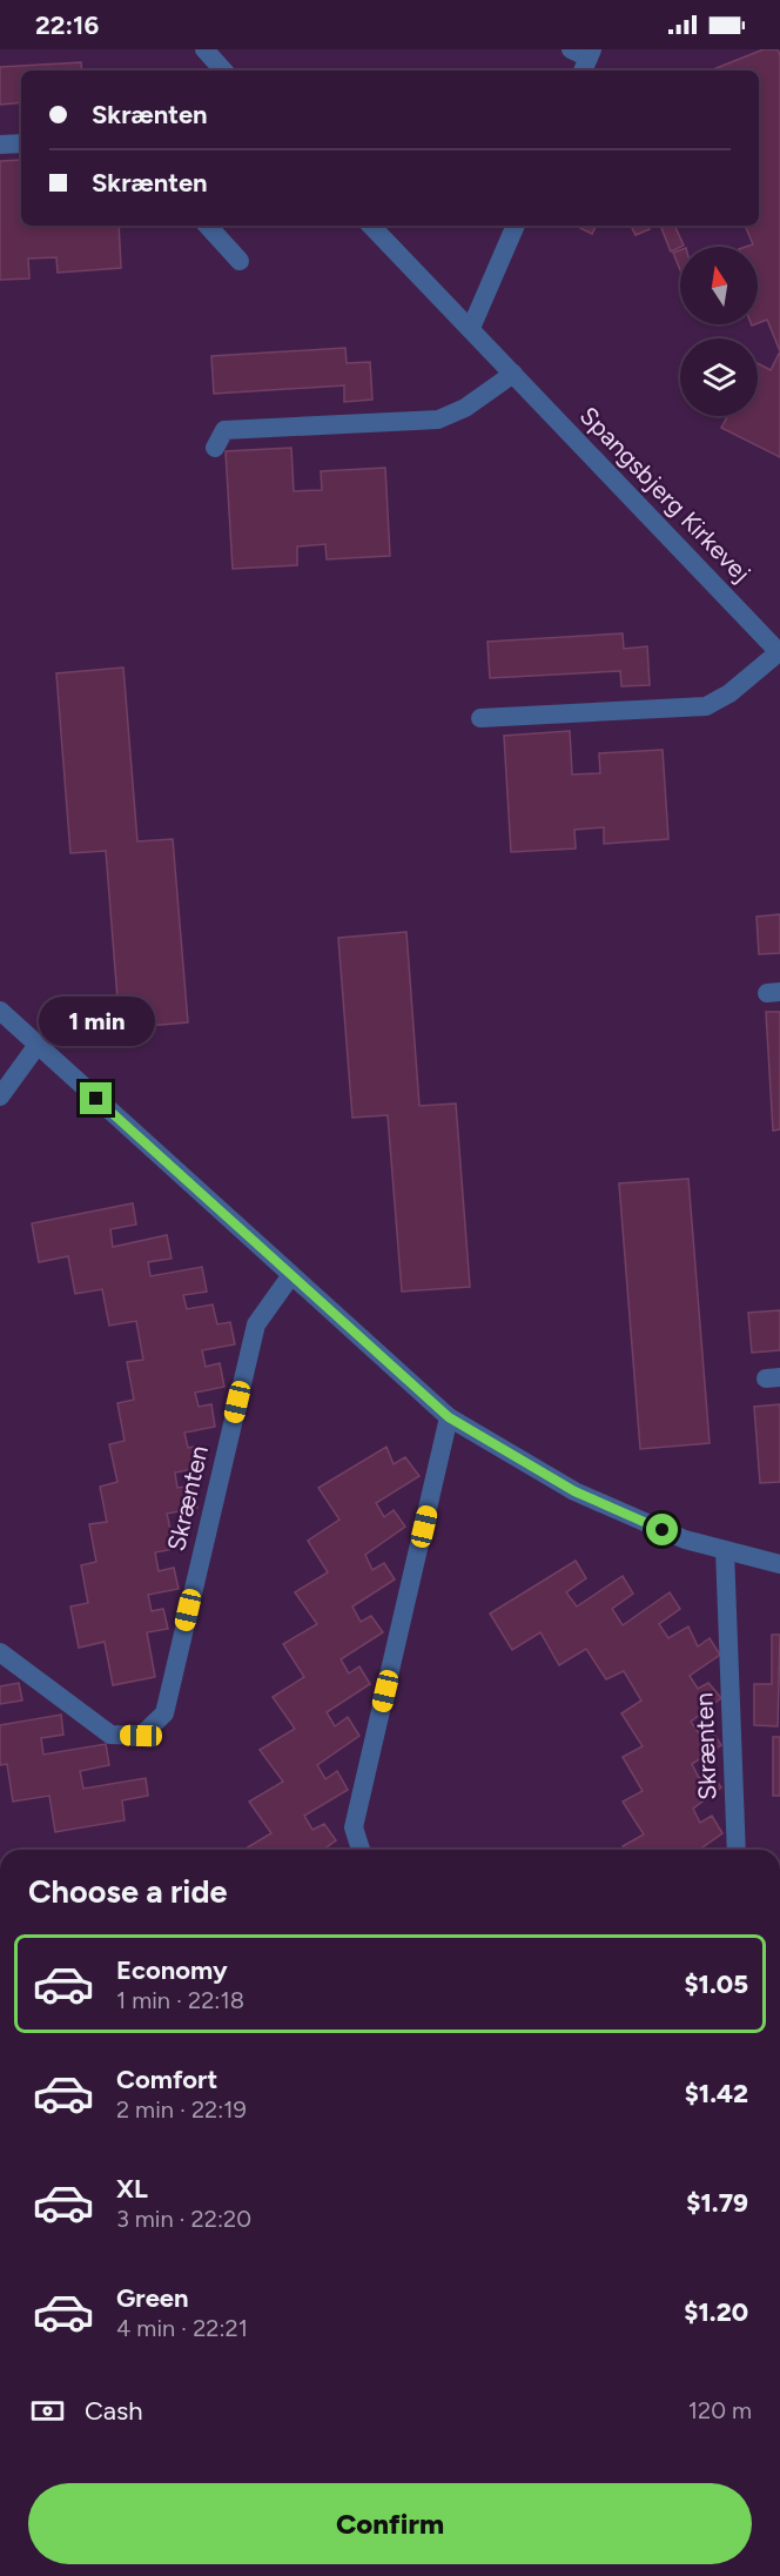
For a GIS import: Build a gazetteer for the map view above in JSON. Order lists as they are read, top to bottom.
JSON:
{
  "streets": {
    "street": ["Spangsbjerg Kirkevej", "Skrænten"]
  },
  "north": "top",
  "page": {
    "status": "22:16",
    "banner": ["Skrænten", "Skrænten"],
    "bubble": "1 min",
    "heading": "Choose a ride",
    "list": [
      {
        "name": "Economy",
        "note": "1 min · 22:18",
        "value": "$1.05"
      },
      {
        "name": "Comfort",
        "note": "2 min · 22:19",
        "value": "$1.42"
      },
      {
        "name": "XL",
        "note": "3 min · 22:20",
        "value": "$1.79"
      },
      {
        "name": "Green",
        "note": "4 min · 22:21",
        "value": "$1.20"
      }
    ],
    "pay": ["Cash", "120 m"],
    "buttons": "Confirm"
  }
}
